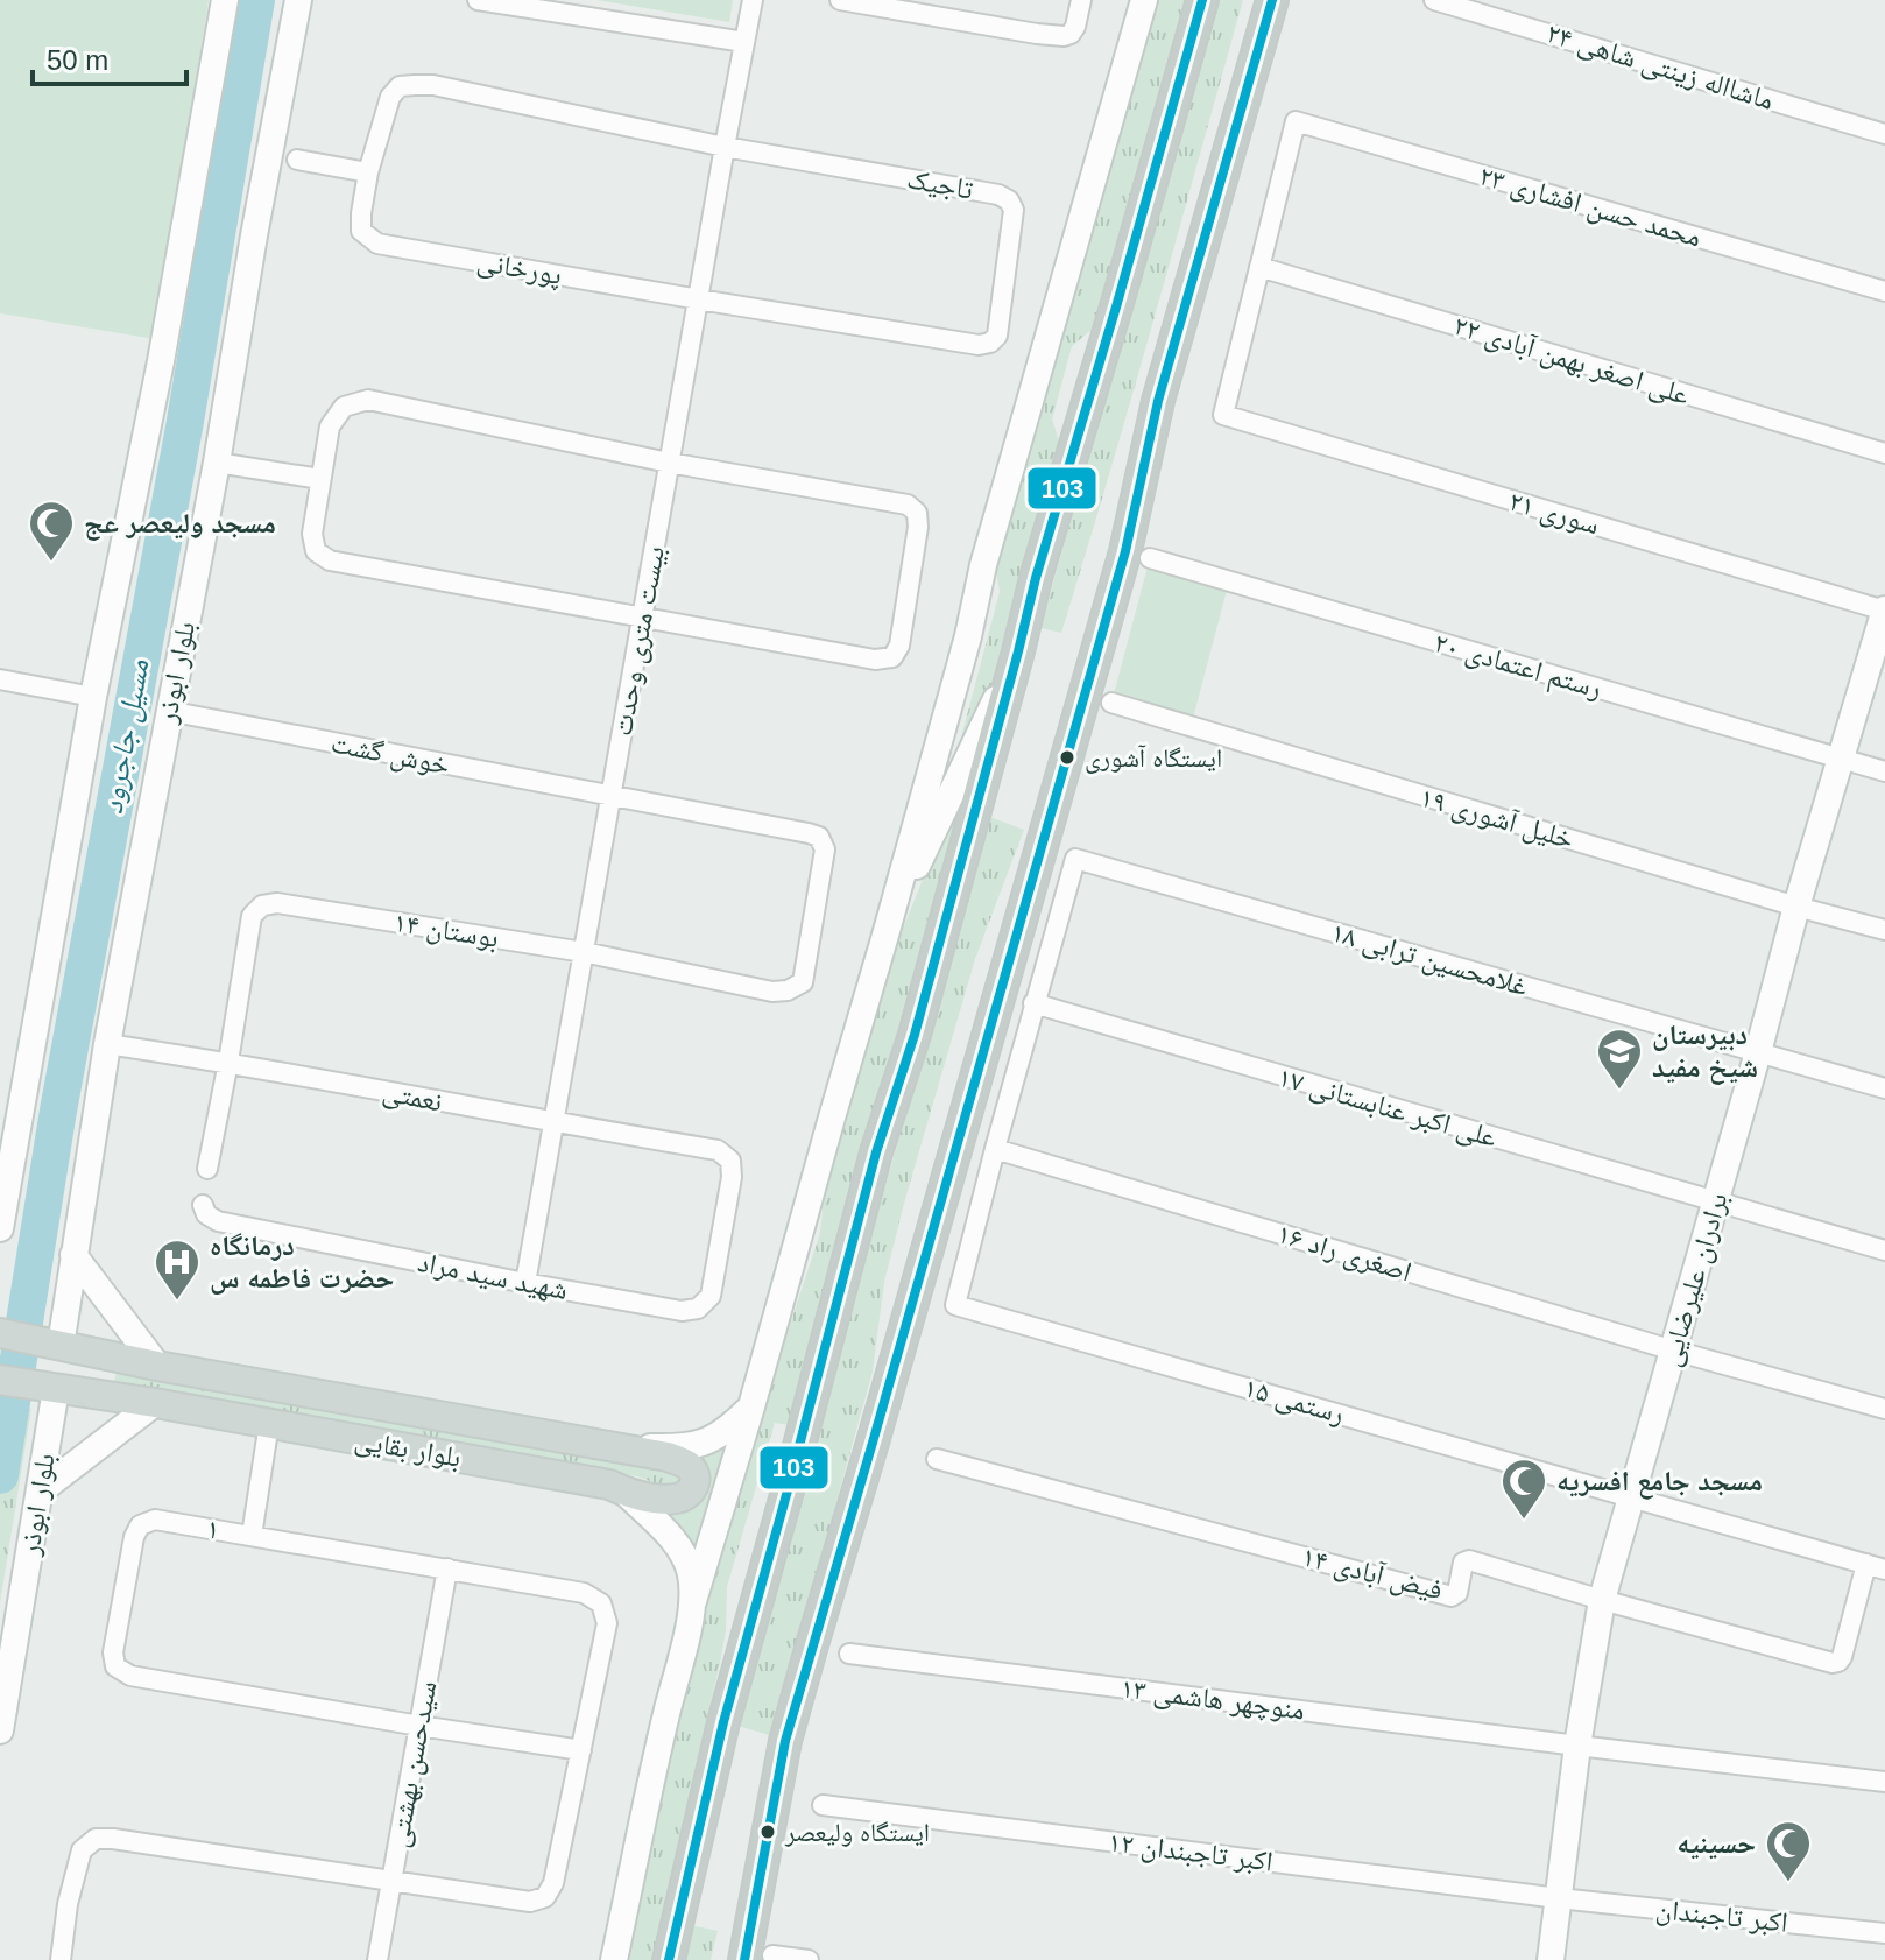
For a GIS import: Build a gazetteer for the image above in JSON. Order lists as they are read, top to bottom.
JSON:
{
  "streets": {
    "main road": ["بلوار ابوذر", "برادران علیرضایی", "بلوار بقایی"],
    "street": [
      "ماشااله زینتی شاهی ۲۴",
      "تاجیک",
      "محمد حسن افشاری ۲۳",
      "پورخانی",
      "علی اصغر بهمن آبادی ۲۲",
      "سوری ۲۱",
      "بیست متری وحدت",
      "رستم اعتمادی ۲۰",
      "خوش گشت",
      "خلیل آشوری ۱۹",
      "بوستان ۱۴",
      "غلامحسین ترابی ۱۸",
      "نعمتی",
      "علی اکبر عنابستانی ۱۷",
      "اصغری راد ۱۶",
      "شهید سید مراد",
      "رستمی ۱۵",
      "۱",
      "فیض آبادی ۱۴",
      "منوچهر هاشمی ۱۳",
      "سیدحسن بهشتی",
      "اکبر تاجبندان ۱۲",
      "اکبر تاجبندان"
    ]
  },
  "crossings": [
    ["تاجیک", "پورخانی"],
    ["تاجیک", "بیست متری وحدت"],
    ["محمد حسن افشاری ۲۳", "علی اصغر بهمن آبادی ۲۲"],
    ["محمد حسن افشاری ۲۳", "سوری ۲۱"],
    ["پورخانی", "بیست متری وحدت"],
    ["علی اصغر بهمن آبادی ۲۲", "سوری ۲۱"],
    ["سوری ۲۱", "برادران علیرضایی"],
    ["بیست متری وحدت", "خوش گشت"],
    ["بیست متری وحدت", "بوستان ۱۴"],
    ["بیست متری وحدت", "نعمتی"],
    ["بیست متری وحدت", "شهید سید مراد"],
    ["رستم اعتمادی ۲۰", "برادران علیرضایی"],
    ["بلوار ابوذر", "خوش گشت"],
    ["بلوار ابوذر", "نعمتی"],
    ["بلوار ابوذر", "بلوار بقایی"],
    ["خوش گشت", "بوستان ۱۴"],
    ["خلیل آشوری ۱۹", "برادران علیرضایی"],
    ["بوستان ۱۴", "نعمتی"],
    ["غلامحسین ترابی ۱۸", "علی اکبر عنابستانی ۱۷"],
    ["غلامحسین ترابی ۱۸", "برادران علیرضایی"],
    ["نعمتی", "شهید سید مراد"],
    ["علی اکبر عنابستانی ۱۷", "برادران علیرضایی"],
    ["اصغری راد ۱۶", "برادران علیرضایی"],
    ["اصغری راد ۱۶", "رستمی ۱۵"],
    ["برادران علیرضایی", "رستمی ۱۵"],
    ["برادران علیرضایی", "فیض آبادی ۱۴"],
    ["برادران علیرضایی", "منوچهر هاشمی ۱۳"],
    ["برادران علیرضایی", "اکبر تاجبندان ۱۲"],
    ["برادران علیرضایی", "اکبر تاجبندان"],
    ["رستمی ۱۵", "فیض آبادی ۱۴"],
    ["۱", "سیدحسن بهشتی"],
    ["اکبر تاجبندان ۱۲", "اکبر تاجبندان"]
  ],
  "water": ["مسیل جاجرود"],
  "places": {
    "mosque": ["مسجد ولیعصر عج", "مسجد جامع افسریه", "حسینیه"],
    "other": ["ایستگاه آشوری", "ایستگاه ولیعصر"],
    "school or university": ["دبیرستان شیخ مفید"],
    "hospital": ["درمانگاه حضرت فاطمه س"]
  },
  "lines": ["transit line 103"],
  "scale_bar": "50 m"
}
